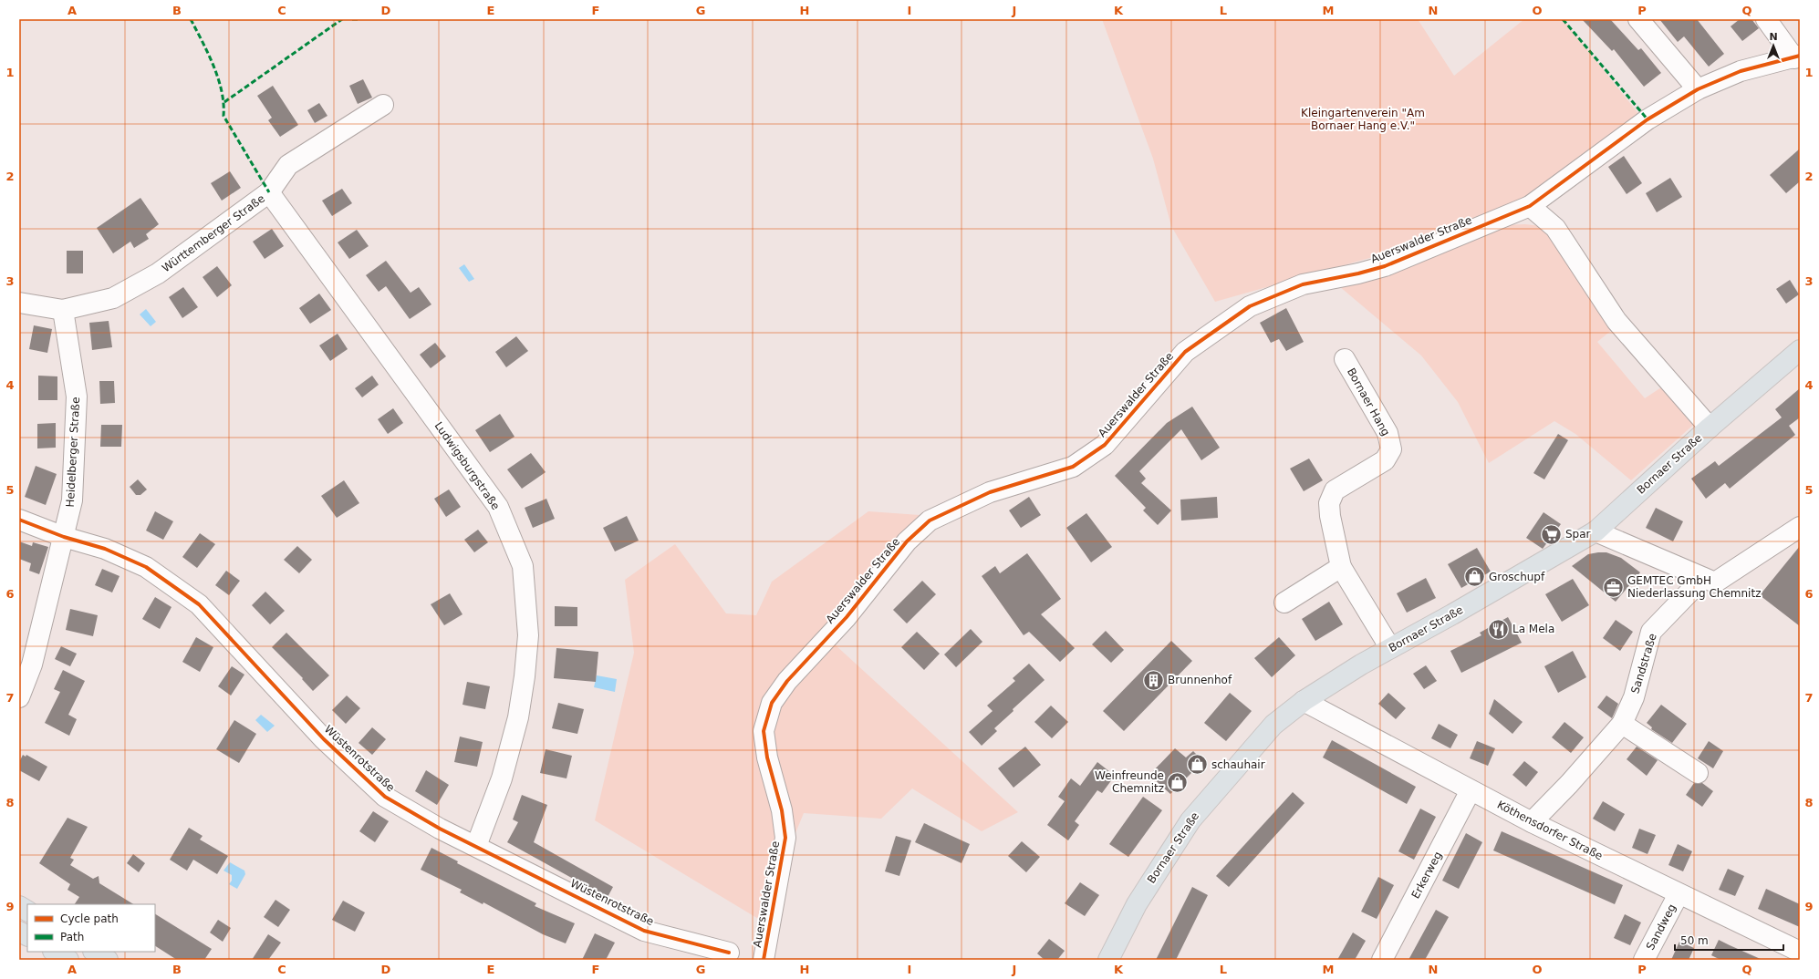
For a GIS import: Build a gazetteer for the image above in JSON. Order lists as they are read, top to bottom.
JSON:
{
  "streets": {
    "main road": ["Bornaer Straße"],
    "street": [
      "Württemberger Straße",
      "Auerswalder Straße",
      "Bornaer Hang",
      "Heidelberger Straße",
      "Ludwigsburgstraße",
      "Sandstraße",
      "Wüstenrotstraße",
      "Köthensdorfer Straße",
      "Erkerweg",
      "Sandweg"
    ]
  },
  "crossings": [
    ["Württemberger Straße", "Heidelberger Straße"],
    ["Württemberger Straße", "Ludwigsburgstraße"],
    ["Bornaer Hang", "Bornaer Straße"],
    ["Heidelberger Straße", "Wüstenrotstraße"],
    ["Bornaer Straße", "Köthensdorfer Straße"],
    ["Ludwigsburgstraße", "Wüstenrotstraße"],
    ["Sandstraße", "Köthensdorfer Straße"],
    ["Köthensdorfer Straße", "Erkerweg"],
    ["Köthensdorfer Straße", "Sandweg"]
  ],
  "parks": ["Kleingartenverein \"Am Bornaer Hang e.V.\""],
  "places": {
    "supermarket": ["Spar"],
    "shop": ["Groschupf", "schauhair", "Weinfreunde Chemnitz"],
    "office": ["GEMTEC GmbH Niederlassung Chemnitz"],
    "restaurant": ["La Mela"],
    "building": ["Brunnenhof"]
  },
  "legend": ["Cycle path", "Path"],
  "scale_bar": "50 m",
  "north": "top",
  "grid": {
    "columns": [
      "A",
      "B",
      "C",
      "D",
      "E",
      "F",
      "G",
      "H",
      "I",
      "J",
      "K",
      "L",
      "M",
      "N",
      "O",
      "P",
      "Q"
    ],
    "rows": [
      "1",
      "2",
      "3",
      "4",
      "5",
      "6",
      "7",
      "8",
      "9"
    ]
  }
}
